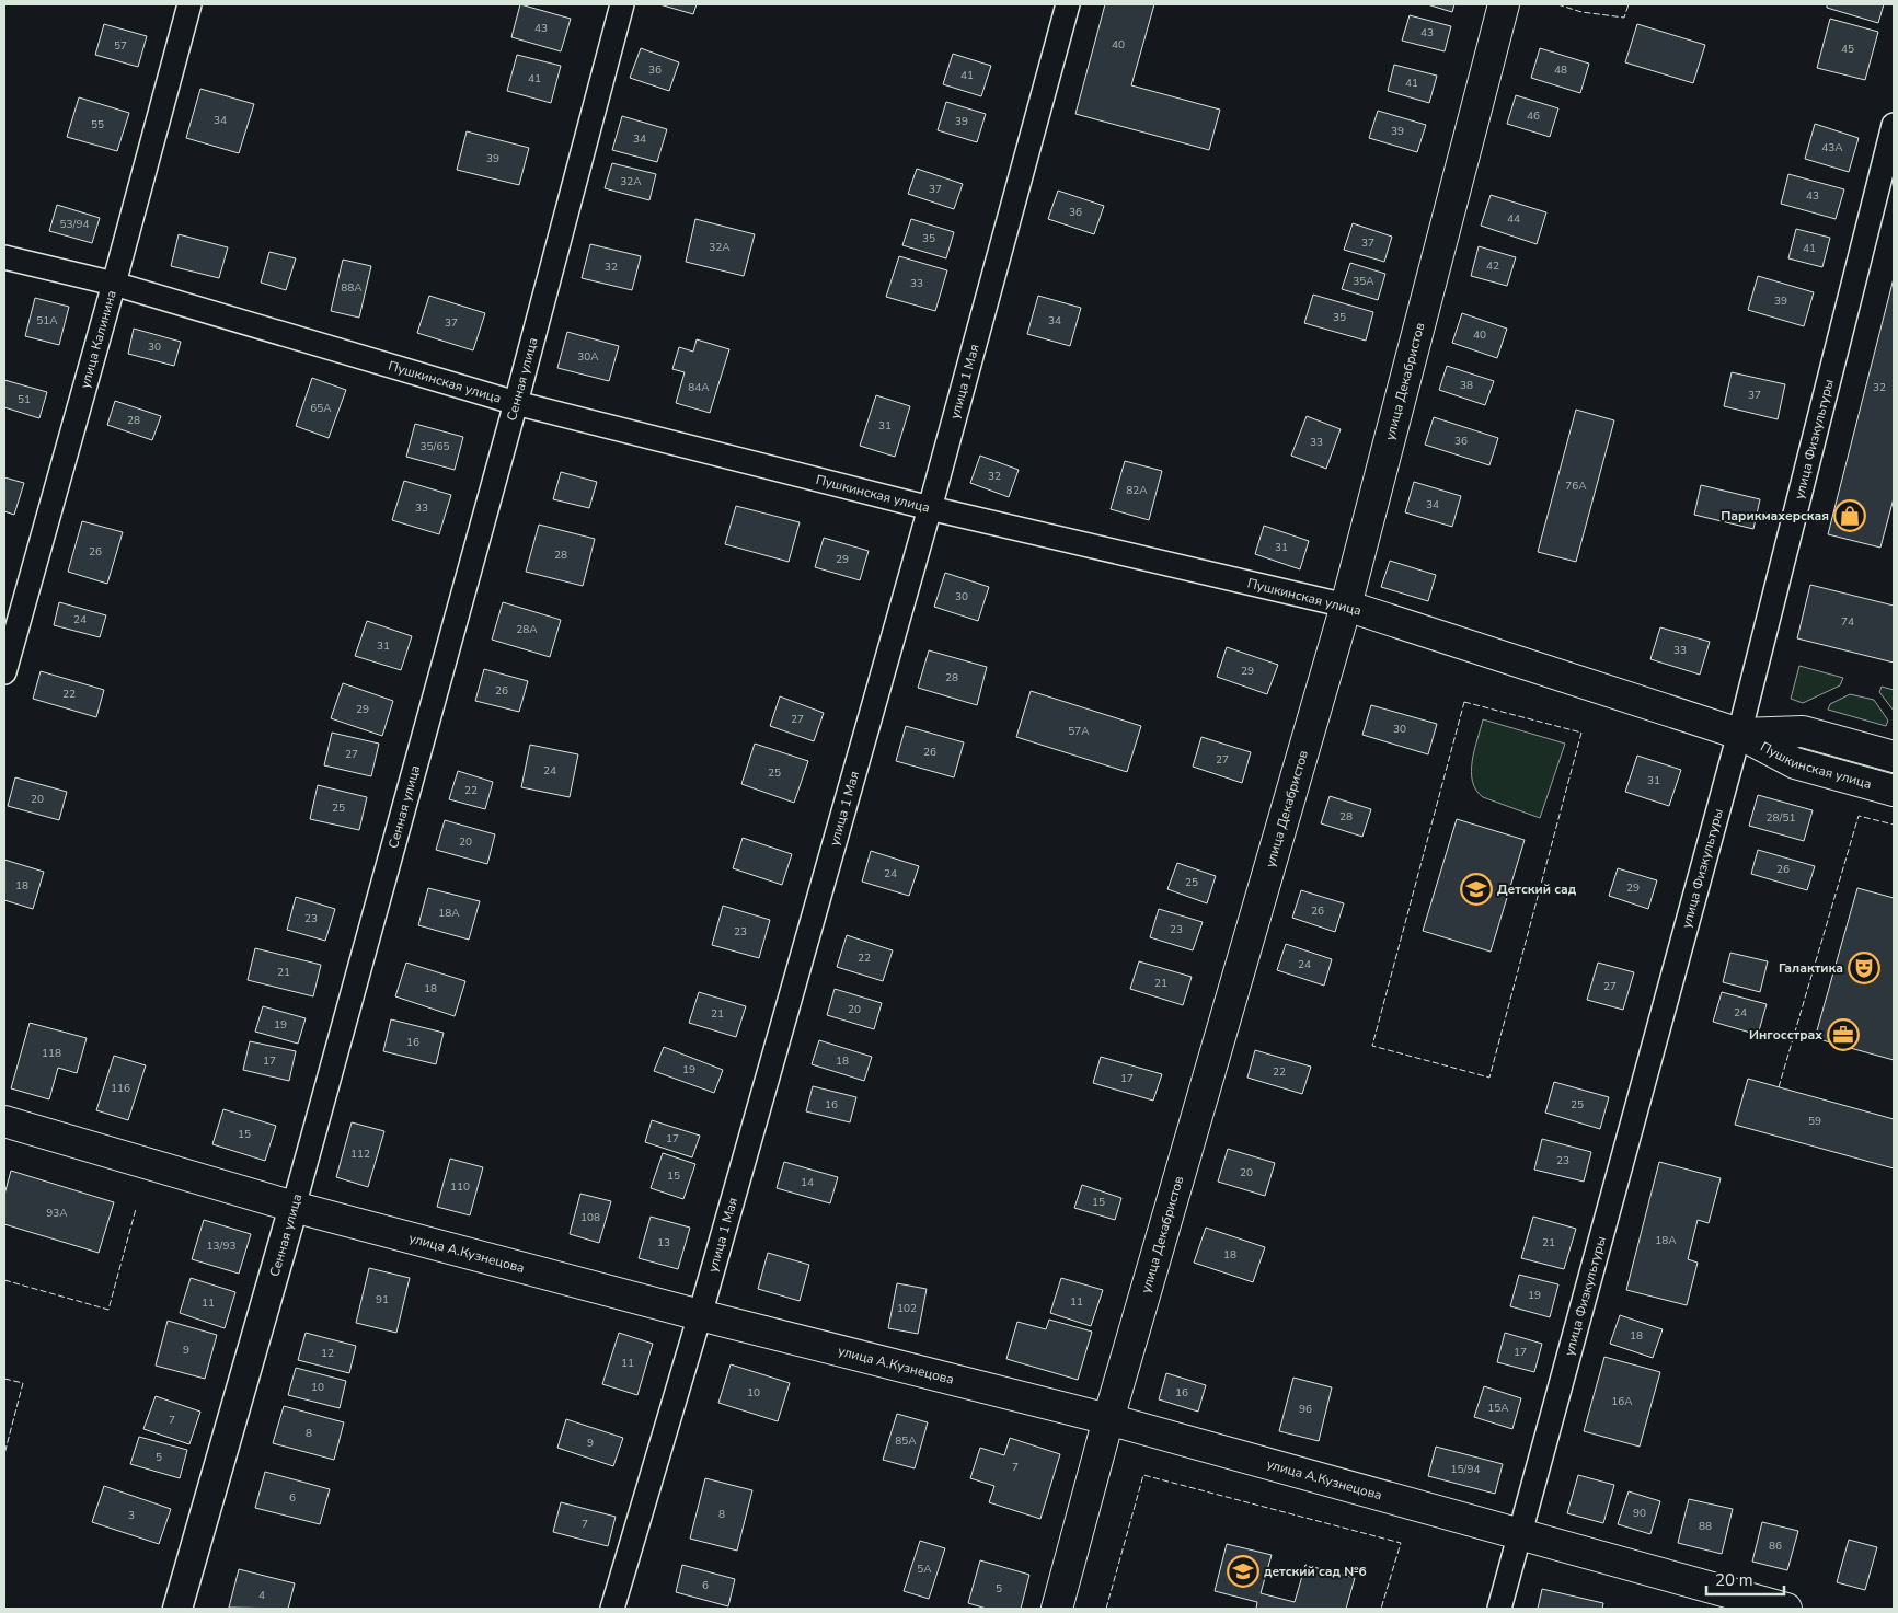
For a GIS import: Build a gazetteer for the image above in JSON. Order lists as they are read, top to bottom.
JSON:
{
  "streets": {
    "main road": ["Пушкинская улица", "улица Декабристов", "улица А.Кузнецова"],
    "street": [
      "улица Калинина",
      "Сенная улица",
      "улица 1 Мая",
      "улица Физкультуры"
    ]
  },
  "crossings": [
    ["улица Калинина", "Пушкинская улица"],
    ["Сенная улица", "Пушкинская улица"],
    ["Сенная улица", "улица А.Кузнецова"],
    ["Пушкинская улица", "улица 1 Мая"],
    ["Пушкинская улица", "улица Декабристов"],
    ["Пушкинская улица", "улица Физкультуры"],
    ["улица 1 Мая", "улица А.Кузнецова"],
    ["улица Декабристов", "улица А.Кузнецова"],
    ["улица Физкультуры", "улица А.Кузнецова"]
  ],
  "places": {
    "shop": ["Парикмахерская"],
    "school or university": ["Детский сад", "детский сад №6"],
    "theatre": ["Галактика"],
    "office": ["Ингосстрах"]
  },
  "house_numbers": [
    "43",
    "43",
    "40",
    "57",
    "45",
    "36",
    "48",
    "41",
    "41",
    "41",
    "46",
    "34",
    "39",
    "55",
    "39",
    "34",
    "43А",
    "39",
    "32А",
    "37",
    "43",
    "36",
    "44",
    "53/94",
    "35",
    "37",
    "32А",
    "41",
    "42",
    "32",
    "35А",
    "33",
    "88А",
    "39",
    "35",
    "51А",
    "34",
    "37",
    "40",
    "30",
    "30А",
    "38",
    "84А",
    "32",
    "37",
    "51",
    "65А",
    "28",
    "31",
    "36",
    "33",
    "35/65",
    "32",
    "76А",
    "82А",
    "34",
    "33",
    "31",
    "26",
    "28",
    "29",
    "30",
    "24",
    "74",
    "28А",
    "31",
    "33",
    "29",
    "28",
    "26",
    "22",
    "29",
    "27",
    "30",
    "57А",
    "26",
    "27",
    "27",
    "24",
    "25",
    "31",
    "22",
    "20",
    "25",
    "28",
    "28/51",
    "20",
    "26",
    "24",
    "25",
    "18",
    "29",
    "26",
    "18А",
    "23",
    "23",
    "23",
    "22",
    "24",
    "21",
    "21",
    "27",
    "18",
    "20",
    "24",
    "21",
    "19",
    "16",
    "118",
    "17",
    "18",
    "19",
    "22",
    "17",
    "116",
    "16",
    "25",
    "59",
    "15",
    "17",
    "112",
    "23",
    "20",
    "15",
    "14",
    "110",
    "15",
    "93А",
    "108",
    "18А",
    "13",
    "21",
    "13/93",
    "18",
    "19",
    "91",
    "11",
    "11",
    "102",
    "18",
    "9",
    "17",
    "12",
    "11",
    "10",
    "10",
    "16",
    "16А",
    "15А",
    "96",
    "7",
    "8",
    "85А",
    "9",
    "5",
    "7",
    "15/94",
    "6",
    "90",
    "8",
    "3",
    "7",
    "88",
    "86",
    "5А",
    "6",
    "5",
    "4"
  ],
  "scale_bar": "20 m"
}
